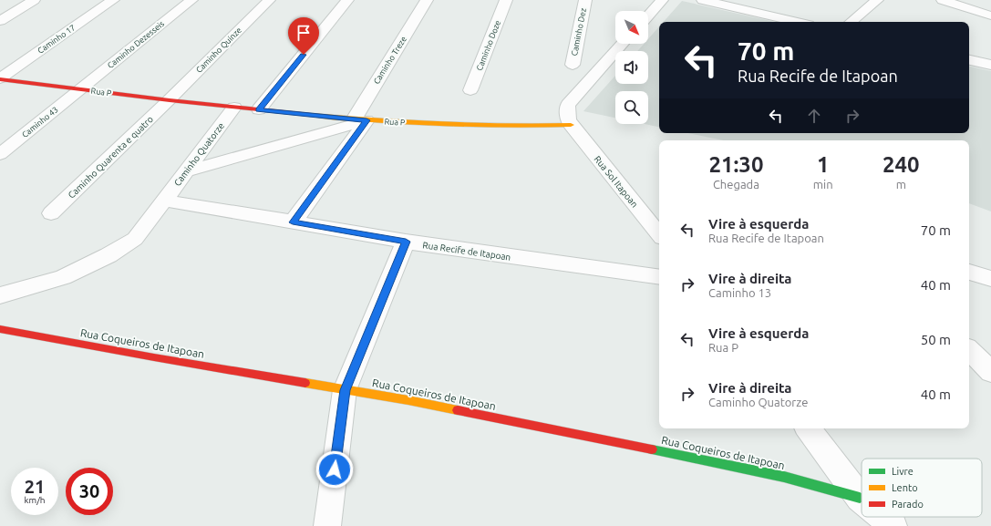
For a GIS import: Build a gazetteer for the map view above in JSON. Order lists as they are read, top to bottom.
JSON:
{
  "streets": {
    "street": [
      "Caminho Dez",
      "Caminho 17",
      "Caminho Dezesseis",
      "Caminho Doze",
      "Caminho Quinze",
      "Caminho Treze",
      "Rua P",
      "Caminho 43",
      "Caminho Quatorze",
      "Caminho Quarenta e quatro",
      "Rua Sol Itapoan",
      "Rua Recife de Itapoan",
      "Rua Coqueiros de Itapoan"
    ]
  },
  "crossings": [
    ["Caminho 17", "Rua P"],
    ["Caminho Dezesseis", "Rua P"],
    ["Caminho Dezesseis", "Caminho 43"],
    ["Caminho Quinze", "Rua P"],
    ["Caminho Quinze", "Caminho Quarenta e quatro"],
    ["Caminho Treze", "Rua P"],
    ["Caminho Treze", "Rua Recife de Itapoan"],
    ["Rua P", "Caminho 43"],
    ["Rua P", "Caminho Quatorze"],
    ["Rua P", "Caminho Quarenta e quatro"],
    ["Rua P", "Rua Sol Itapoan"],
    ["Caminho Quatorze", "Rua Recife de Itapoan"]
  ],
  "legend": ["Livre", "Lento", "Parado"],
  "north": "bottom right",
  "page": {
    "turn": ["70 m", "Rua Recife de Itapoan"],
    "eta": [
      "21:30",
      "Chegada",
      "1",
      "min",
      "240",
      "m"
    ],
    "list": [
      {
        "name": "Vire à esquerda",
        "note": "Rua Recife de Itapoan",
        "value": "70 m"
      },
      {
        "name": "Vire à direita",
        "note": "Caminho 13",
        "value": "40 m"
      },
      {
        "name": "Vire à esquerda",
        "note": "Rua P",
        "value": "50 m"
      },
      {
        "name": "Vire à direita",
        "note": "Caminho Quatorze",
        "value": "40 m"
      }
    ],
    "speed": "21 km/h",
    "limit": "30"
  }
}
